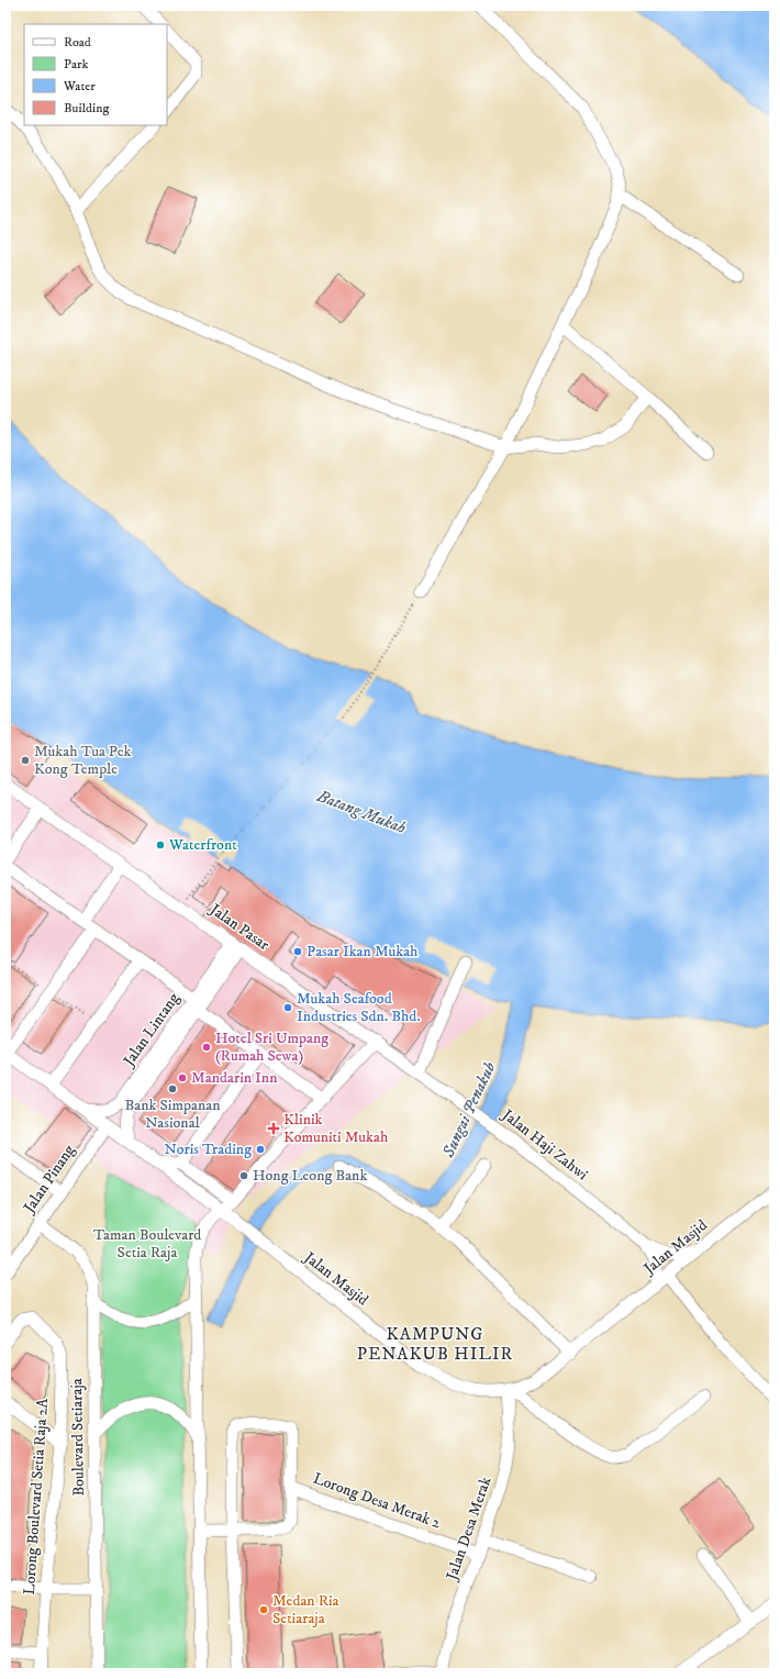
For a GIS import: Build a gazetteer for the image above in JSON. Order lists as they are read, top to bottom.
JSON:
{
  "streets": {
    "street": [
      "Jalan Pasar",
      "Jalan Lintang",
      "Jalan Haji Zahwi",
      "Jalan Pinang",
      "Jalan Masjid",
      "Boulevard Setiaraja",
      "Lorong Boulevard Setia Raja 2A",
      "Lorong Desa Merak 2",
      "Jalan Desa Merak"
    ]
  },
  "crossings": [
    ["Jalan Pasar", "Jalan Lintang"],
    ["Jalan Pasar", "Jalan Haji Zahwi"],
    ["Jalan Lintang", "Jalan Masjid"],
    ["Jalan Haji Zahwi", "Jalan Masjid"],
    ["Jalan Pinang", "Jalan Masjid"],
    ["Jalan Pinang", "Boulevard Setiaraja"],
    ["Jalan Masjid", "Jalan Desa Merak"],
    ["Lorong Desa Merak 2", "Jalan Desa Merak"]
  ],
  "districts": ["KAMPUNG PENAKUB HILIR"],
  "water": ["Batang Mukah", "Sungai Penakub"],
  "parks": ["Taman Boulevard Setia Raja"],
  "places": {
    "other": [
      "Mukah Tua Pek Kong Temple",
      "Waterfront",
      "Pasar Ikan Mukah",
      "Mukah Seafood Industries Sdn. Bhd.",
      "Hotel Sri Umpang (Rumah Sewa)",
      "Mandarin Inn",
      "Bank Simpanan Nasional",
      "Noris Trading",
      "Hong Leong Bank",
      "Medan Ria Setiaraja"
    ],
    "health": ["Klinik Komuniti Mukah"]
  },
  "legend": [
    "Road",
    "Park",
    "Water",
    "Building"
  ]
}
